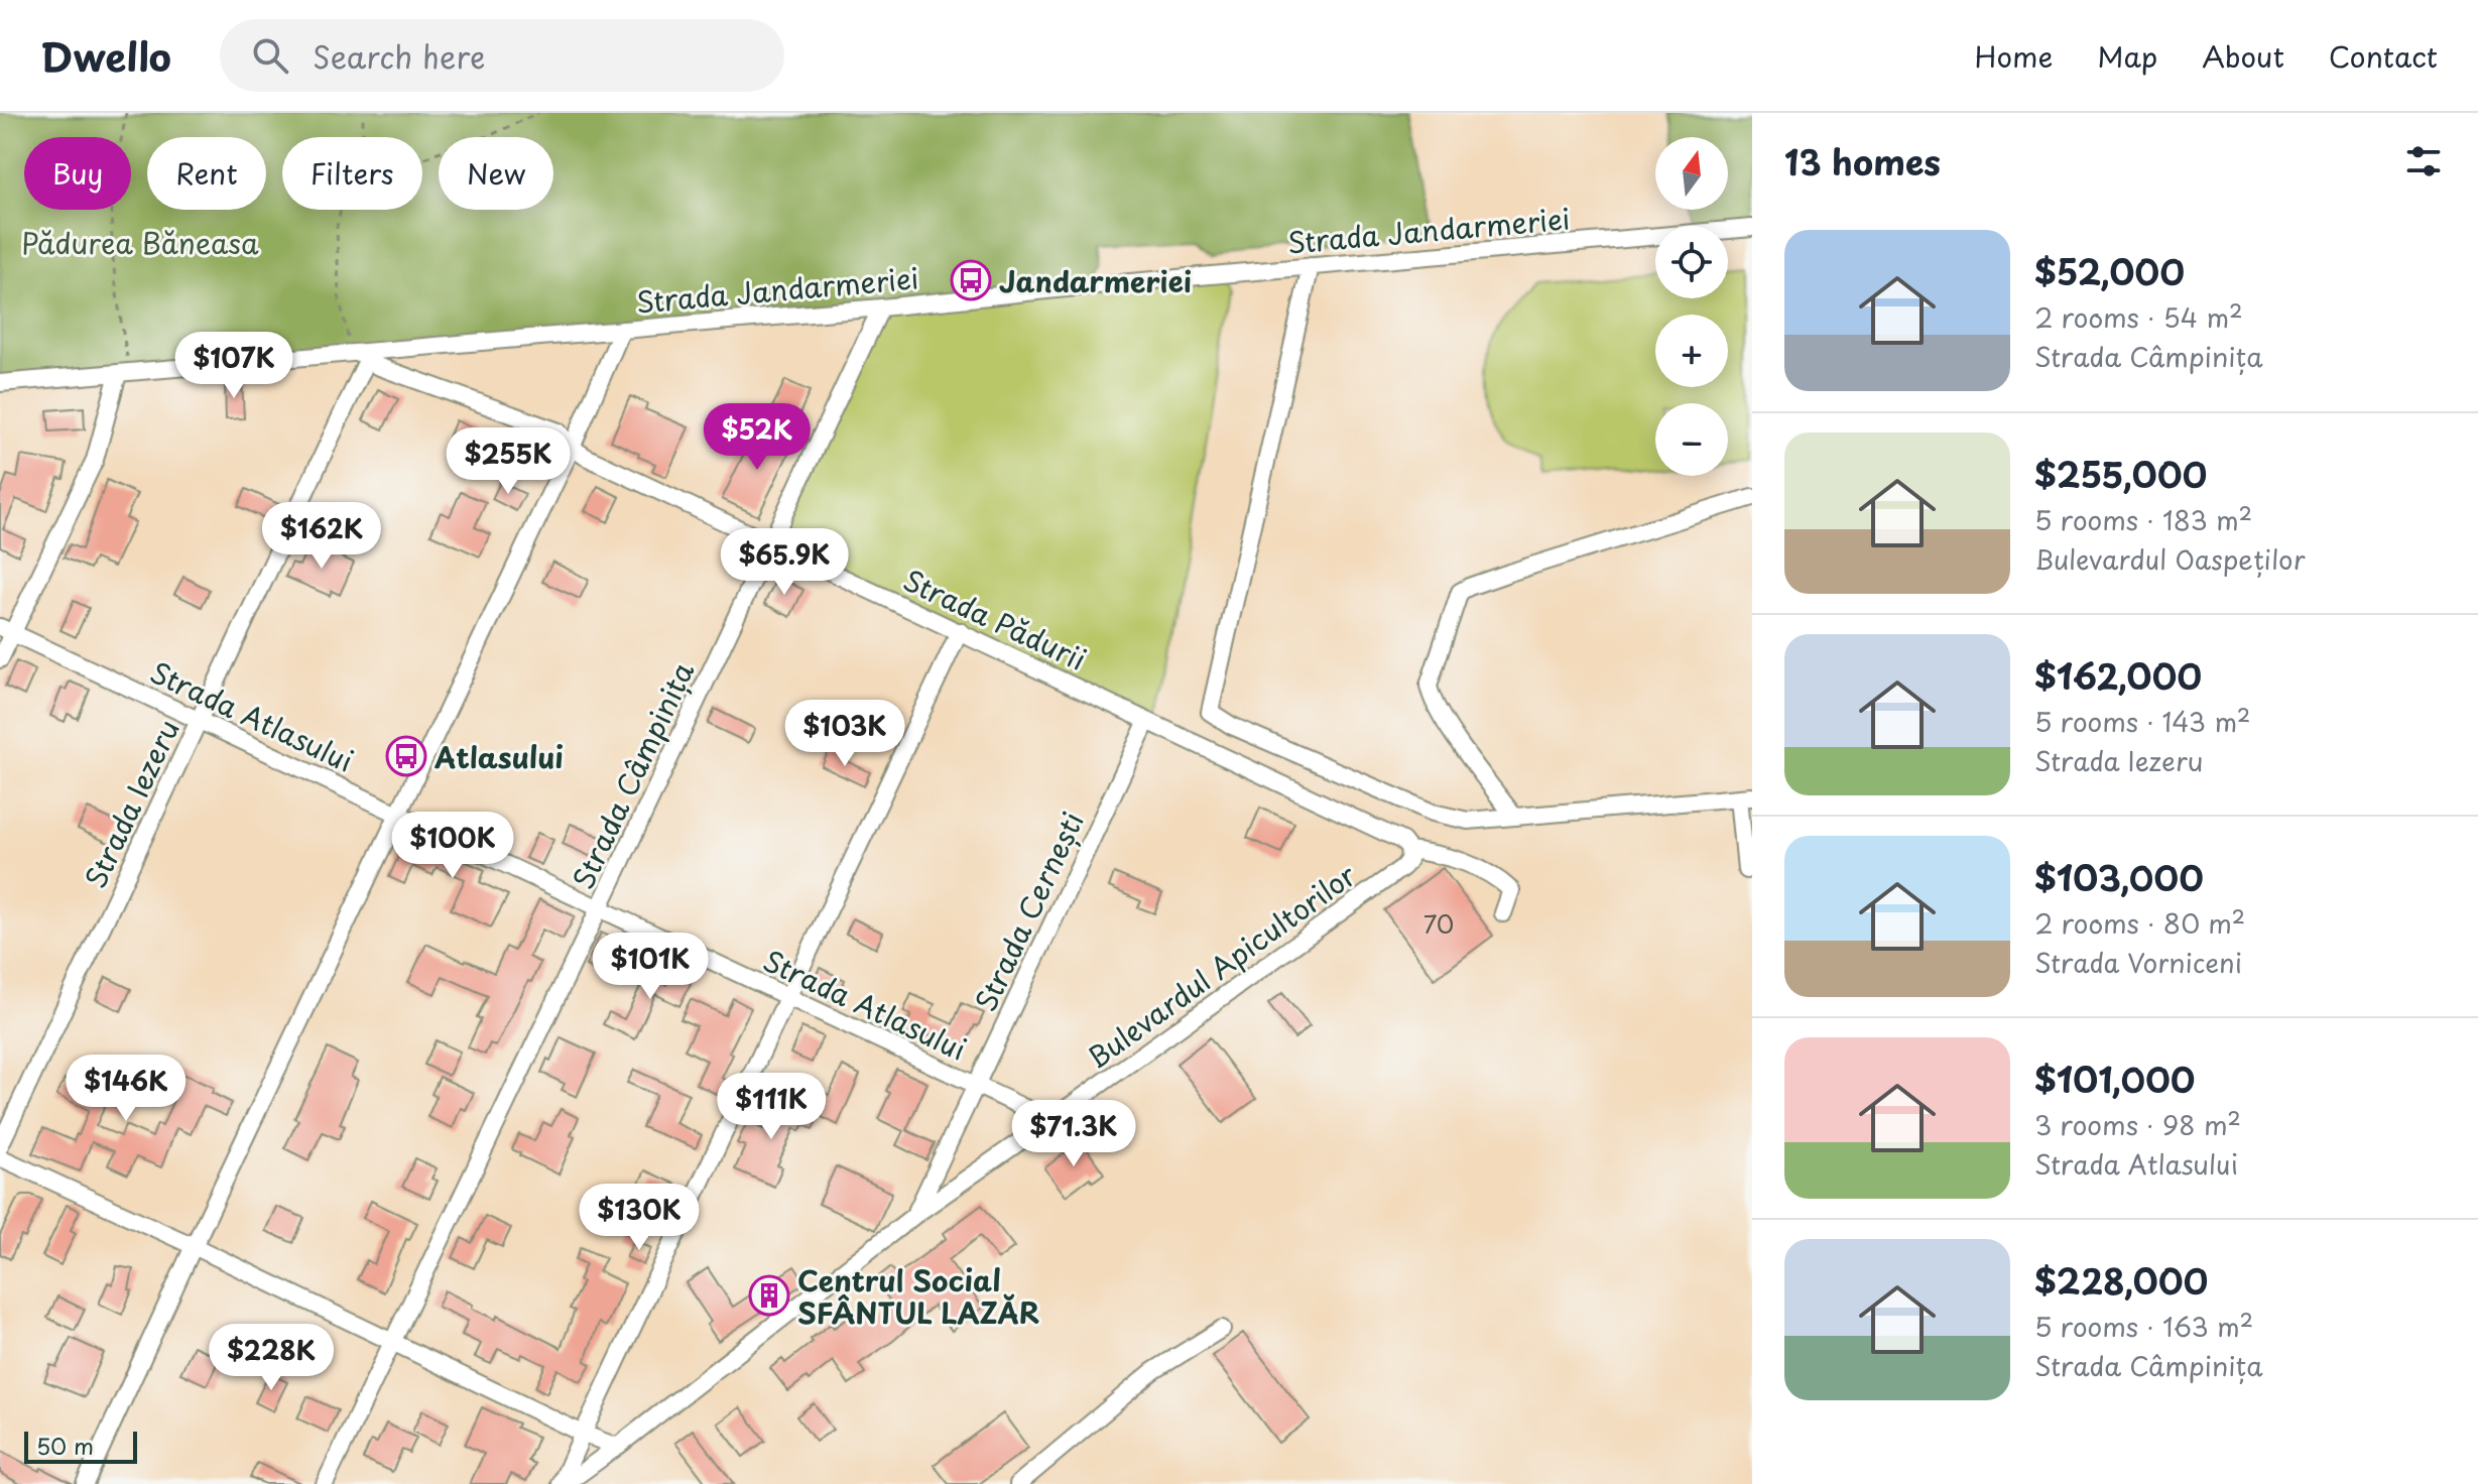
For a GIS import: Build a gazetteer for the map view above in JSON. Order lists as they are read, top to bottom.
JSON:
{
  "streets": {
    "street": [
      "Strada Jandarmeriei",
      "Strada Pădurii",
      "Strada Atlasului",
      "Strada Câmpinița",
      "Strada Iezeru",
      "Strada Cernești",
      "Bulevardul Apicultorilor"
    ]
  },
  "crossings": [
    ["Strada Jandarmeriei", "Strada Pădurii"],
    ["Strada Jandarmeriei", "Strada Câmpinița"],
    ["Strada Jandarmeriei", "Strada Iezeru"],
    ["Strada Pădurii", "Strada Câmpinița"],
    ["Strada Pădurii", "Strada Iezeru"],
    ["Strada Pădurii", "Strada Cernești"],
    ["Strada Pădurii", "Bulevardul Apicultorilor"],
    ["Strada Atlasului", "Strada Câmpinița"],
    ["Strada Atlasului", "Strada Iezeru"],
    ["Strada Atlasului", "Strada Cernești"],
    ["Strada Atlasului", "Bulevardul Apicultorilor"],
    ["Strada Cernești", "Bulevardul Apicultorilor"]
  ],
  "parks": ["Pădurea Băneasa"],
  "places": {
    "bus stop": ["Jandarmeriei", "Atlasului"],
    "building": ["Centrul Social SFÂNTUL LAZĂR"]
  },
  "house_numbers": ["70"],
  "scale_bar": "50 m",
  "north": "top",
  "page": {
    "header": "Dwello",
    "search": "Search here",
    "nav": [
      "Home",
      "Map",
      "About",
      "Contact"
    ],
    "heading": "13 homes",
    "map_buttons": ["+", "−"],
    "chip": [
      "Buy",
      "Rent",
      "Filters",
      "New"
    ],
    "list": [
      {
        "name": "$52,000",
        "note": "2 rooms · 54 m² · Strada Câmpinița"
      },
      {
        "name": "$255,000",
        "note": "5 rooms · 183 m² · Bulevardul Oaspeților"
      },
      {
        "name": "$162,000",
        "note": "5 rooms · 143 m² · Strada Iezeru"
      },
      {
        "name": "$103,000",
        "note": "2 rooms · 80 m² · Strada Vorniceni"
      },
      {
        "name": "$101,000",
        "note": "3 rooms · 98 m² · Strada Atlasului"
      },
      {
        "name": "$228,000",
        "note": "5 rooms · 163 m² · Strada Câmpinița"
      }
    ],
    "price": [
      "$107K",
      "$52K",
      "$255K",
      "$162K",
      "$65.9K",
      "$103K",
      "$100K",
      "$101K",
      "$146K",
      "$111K",
      "$71.3K",
      "$130K",
      "$228K"
    ],
    "scale": "50 m"
  }
}
